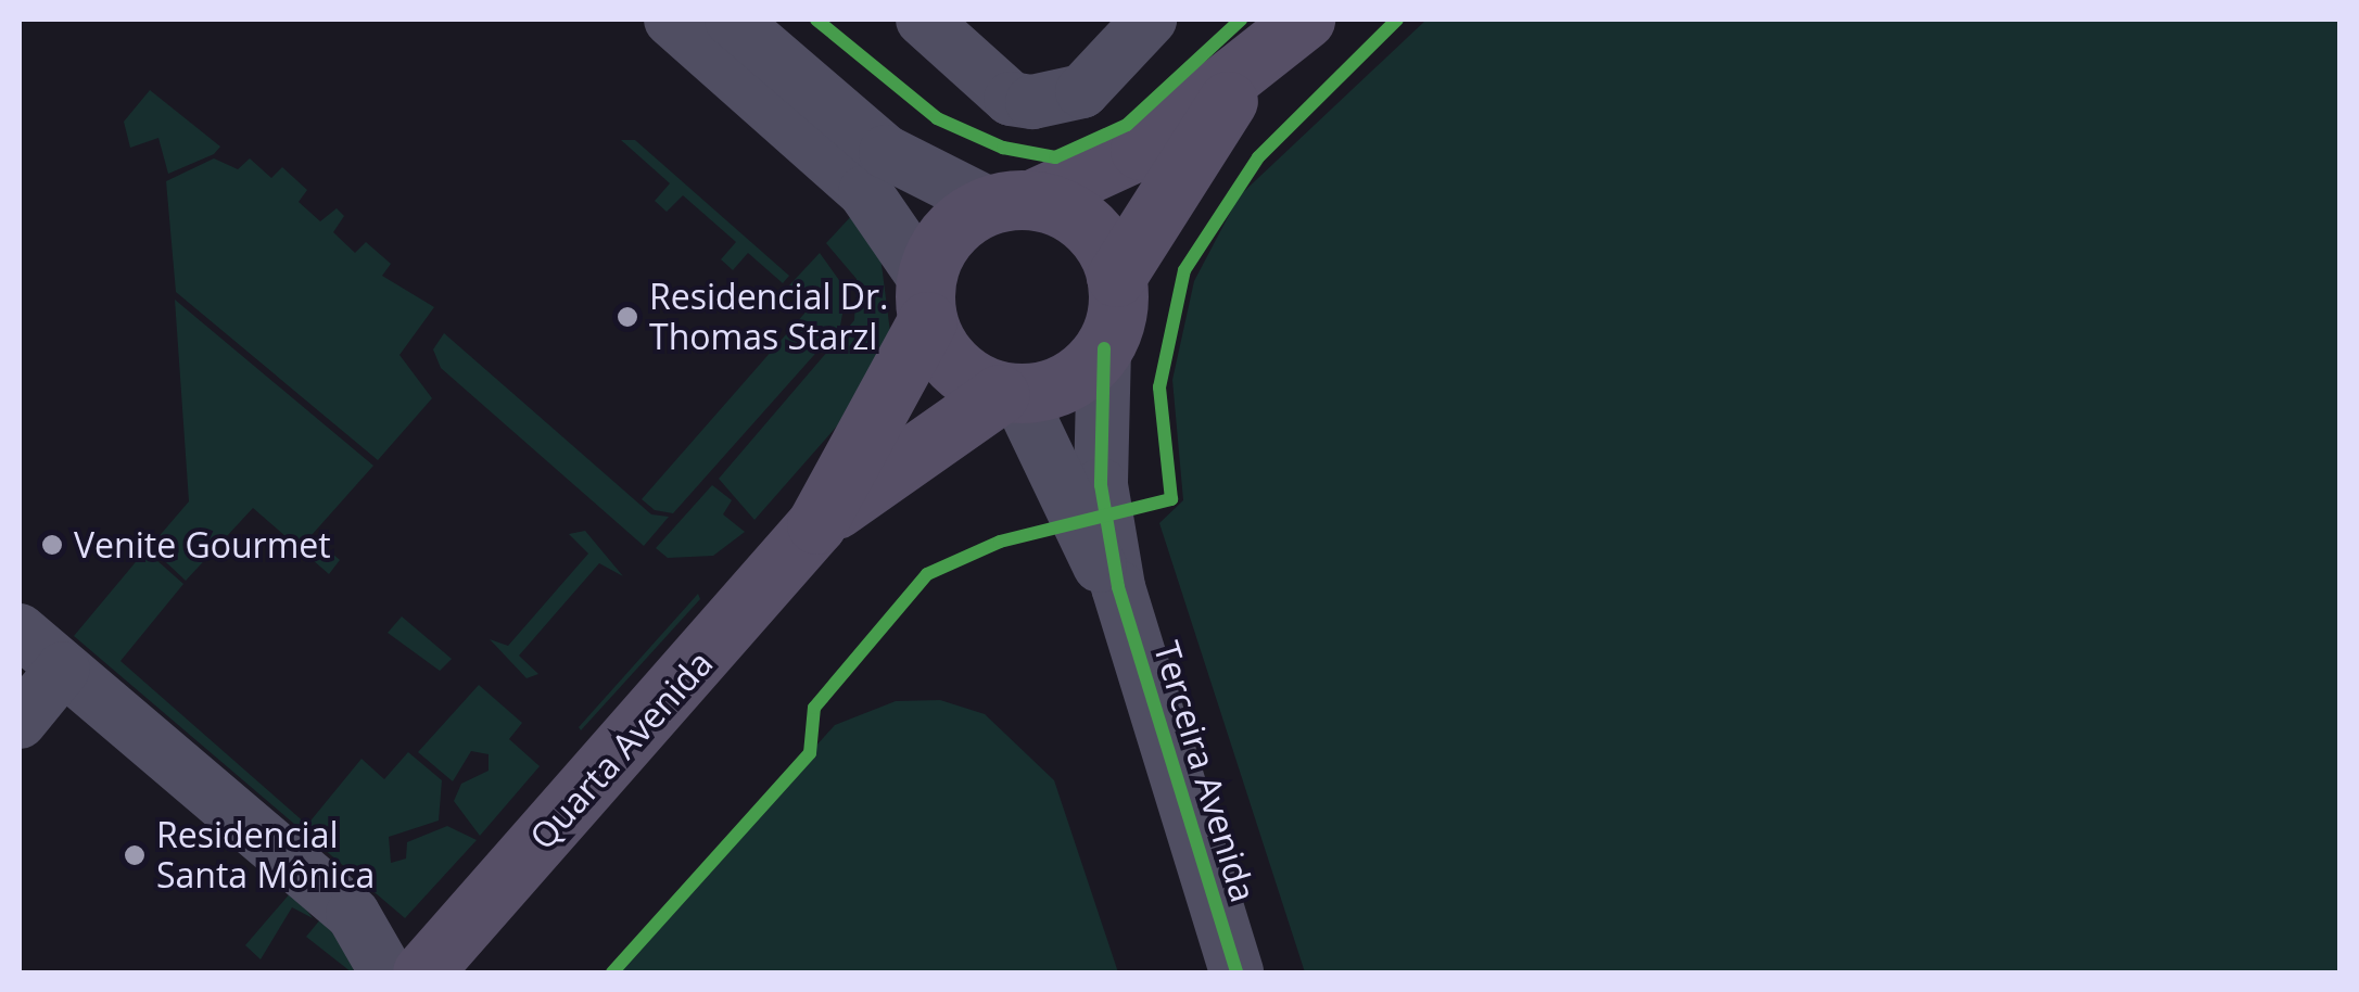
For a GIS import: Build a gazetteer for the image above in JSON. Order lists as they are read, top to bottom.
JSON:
{
  "streets": {
    "main road": ["Quarta Avenida"],
    "street": ["Terceira Avenida"]
  },
  "places": ["Residencial Dr. Thomas Starzl", "Venite Gourmet", "Residencial Santa Mônica"]
}
